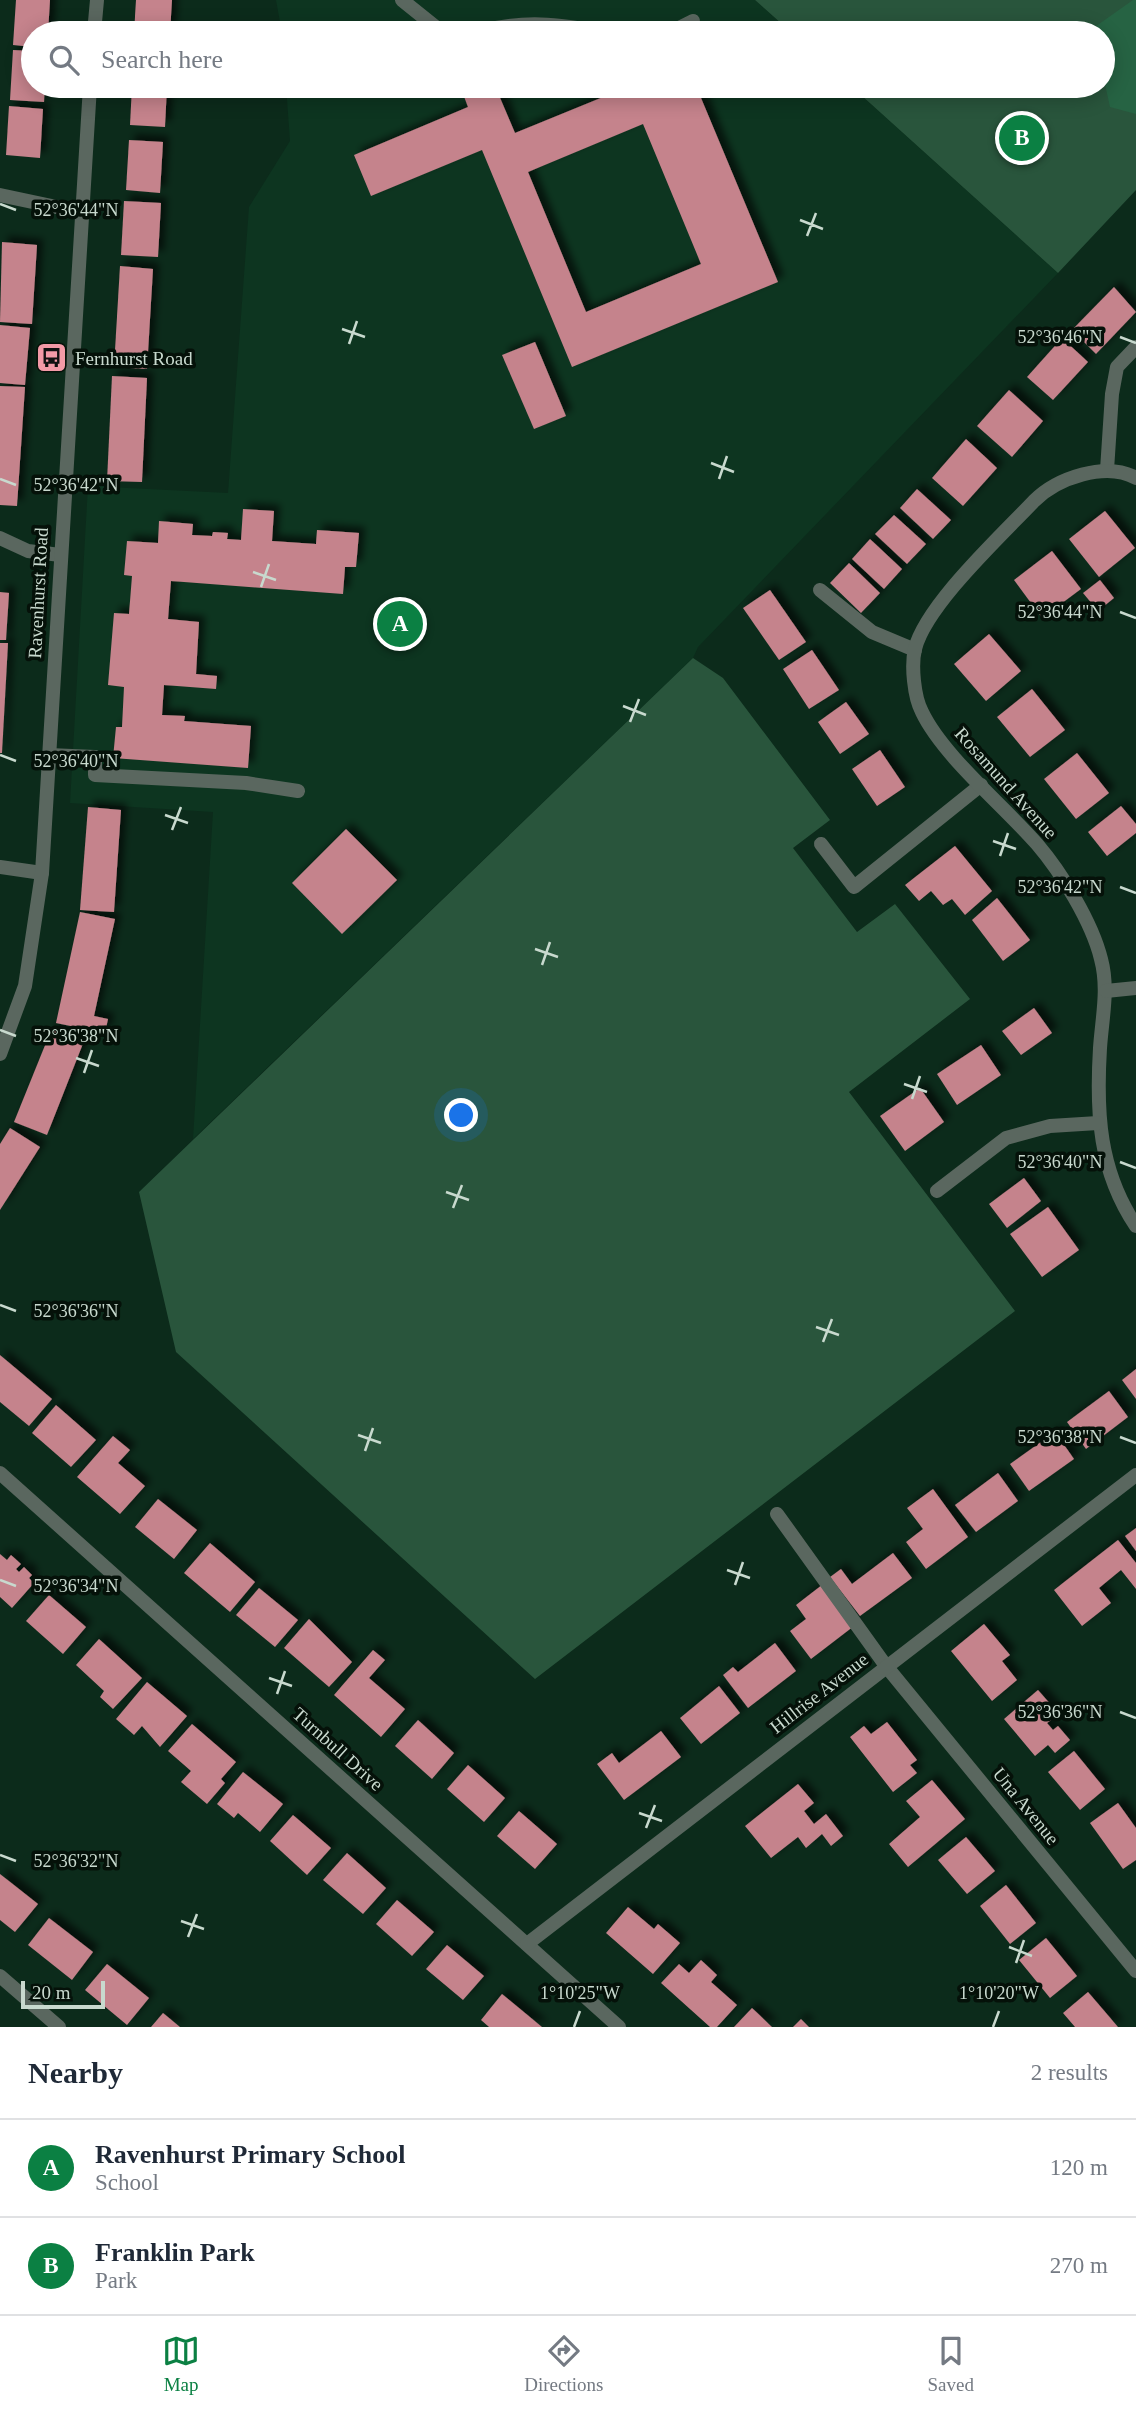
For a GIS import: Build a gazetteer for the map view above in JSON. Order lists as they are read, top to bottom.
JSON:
{
  "streets": {
    "street": [
      "Ravenhurst Road",
      "Rosamund Avenue",
      "Hillrise Avenue",
      "Turnbull Drive",
      "Una Avenue"
    ]
  },
  "crossings": [
    ["Hillrise Avenue", "Turnbull Drive"],
    ["Hillrise Avenue", "Una Avenue"]
  ],
  "places": {
    "bus stop": ["Fernhurst Road"]
  },
  "scale_bar": "20 m",
  "page": {
    "search": "Search here",
    "pins": ["B", "A"],
    "scale": "20 m",
    "heading": ["Nearby", "2 results"],
    "list": [
      {
        "mark": "A",
        "name": "Ravenhurst Primary School",
        "note": "School",
        "value": "120 m"
      },
      {
        "mark": "B",
        "name": "Franklin Park",
        "note": "Park",
        "value": "270 m"
      }
    ],
    "nav": ["Map", "Directions", "Saved"]
  },
  "coordinates": [
    "52°36'44\"N",
    "52°36'46\"N",
    "52°36'42\"N",
    "52°36'40\"N",
    "52°36'38\"N",
    "52°36'36\"N",
    "52°36'34\"N",
    "52°36'32\"N",
    "1°10'25\"W",
    "1°10'20\"W"
  ]
}
